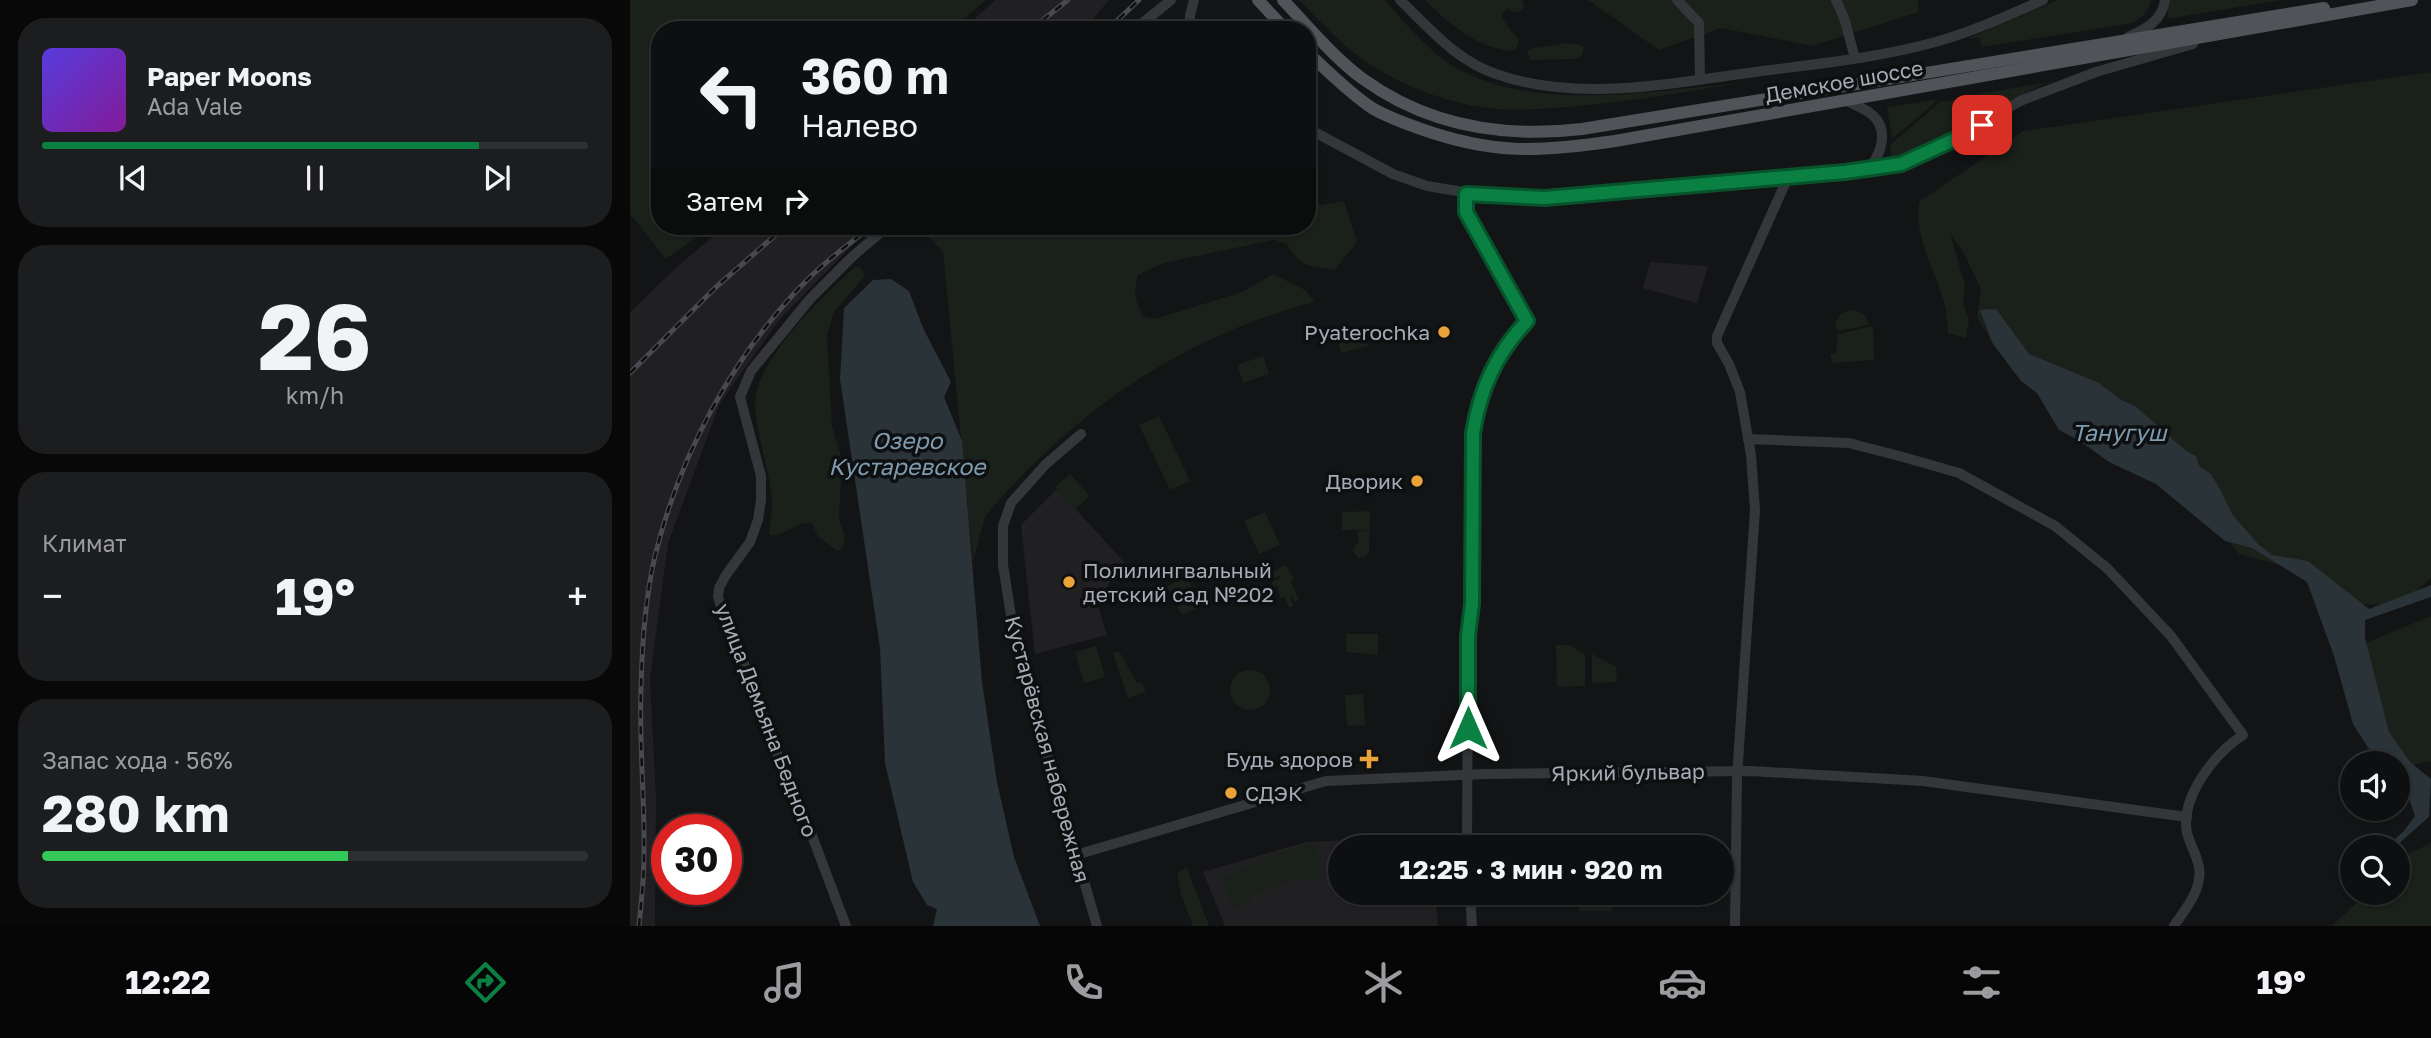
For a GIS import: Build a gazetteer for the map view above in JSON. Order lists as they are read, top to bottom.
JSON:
{
  "streets": {
    "main road": ["Демское шоссе"],
    "street": ["улица Демьяна Бедного", "Кустарёвская набережная", "Яркий бульвар"]
  },
  "crossings": [
    ["Кустарёвская набережная", "Яркий бульвар"]
  ],
  "water": ["Танугуш", "Озеро Кустаревское"],
  "places": {
    "other": [
      "Pyaterochka",
      "Дворик",
      "Полилингвальный детский сад №202",
      "СДЭК"
    ],
    "health": ["Будь здоров"]
  },
  "page": {
    "turn": ["360 m", "Налево"],
    "song": ["Paper Moons", "Ada Vale"],
    "then": "Затем",
    "tile": [
      ["26", "km/h"],
      "Климат",
      ["Запас хода · 56%", "280 km"]
    ],
    "heat": ["−", "19°", "+"],
    "limit": "30",
    "trip": "12:25 · 3 мин · 920 m",
    "tabs": ["12:22", "19°"]
  }
}
